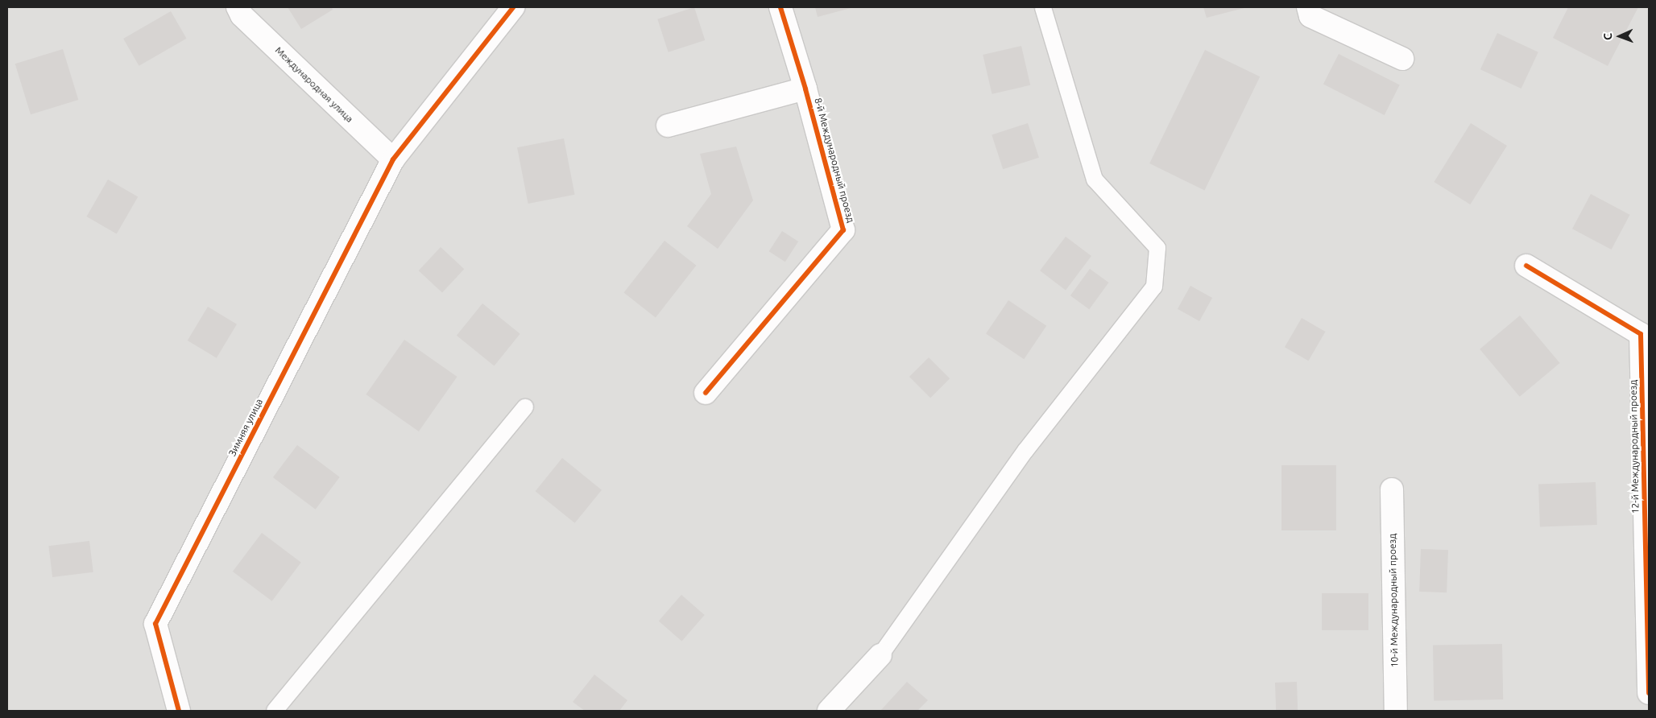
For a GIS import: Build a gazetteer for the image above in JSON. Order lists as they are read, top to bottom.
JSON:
{
  "streets": {
    "street": [
      "Международная улица",
      "8-й Международный проезд",
      "Зимняя улица",
      "12-й Международный проезд",
      "10-й Международный проезд"
    ]
  },
  "crossings": [
    ["Международная улица", "Зимняя улица"]
  ],
  "north": "left"
}
